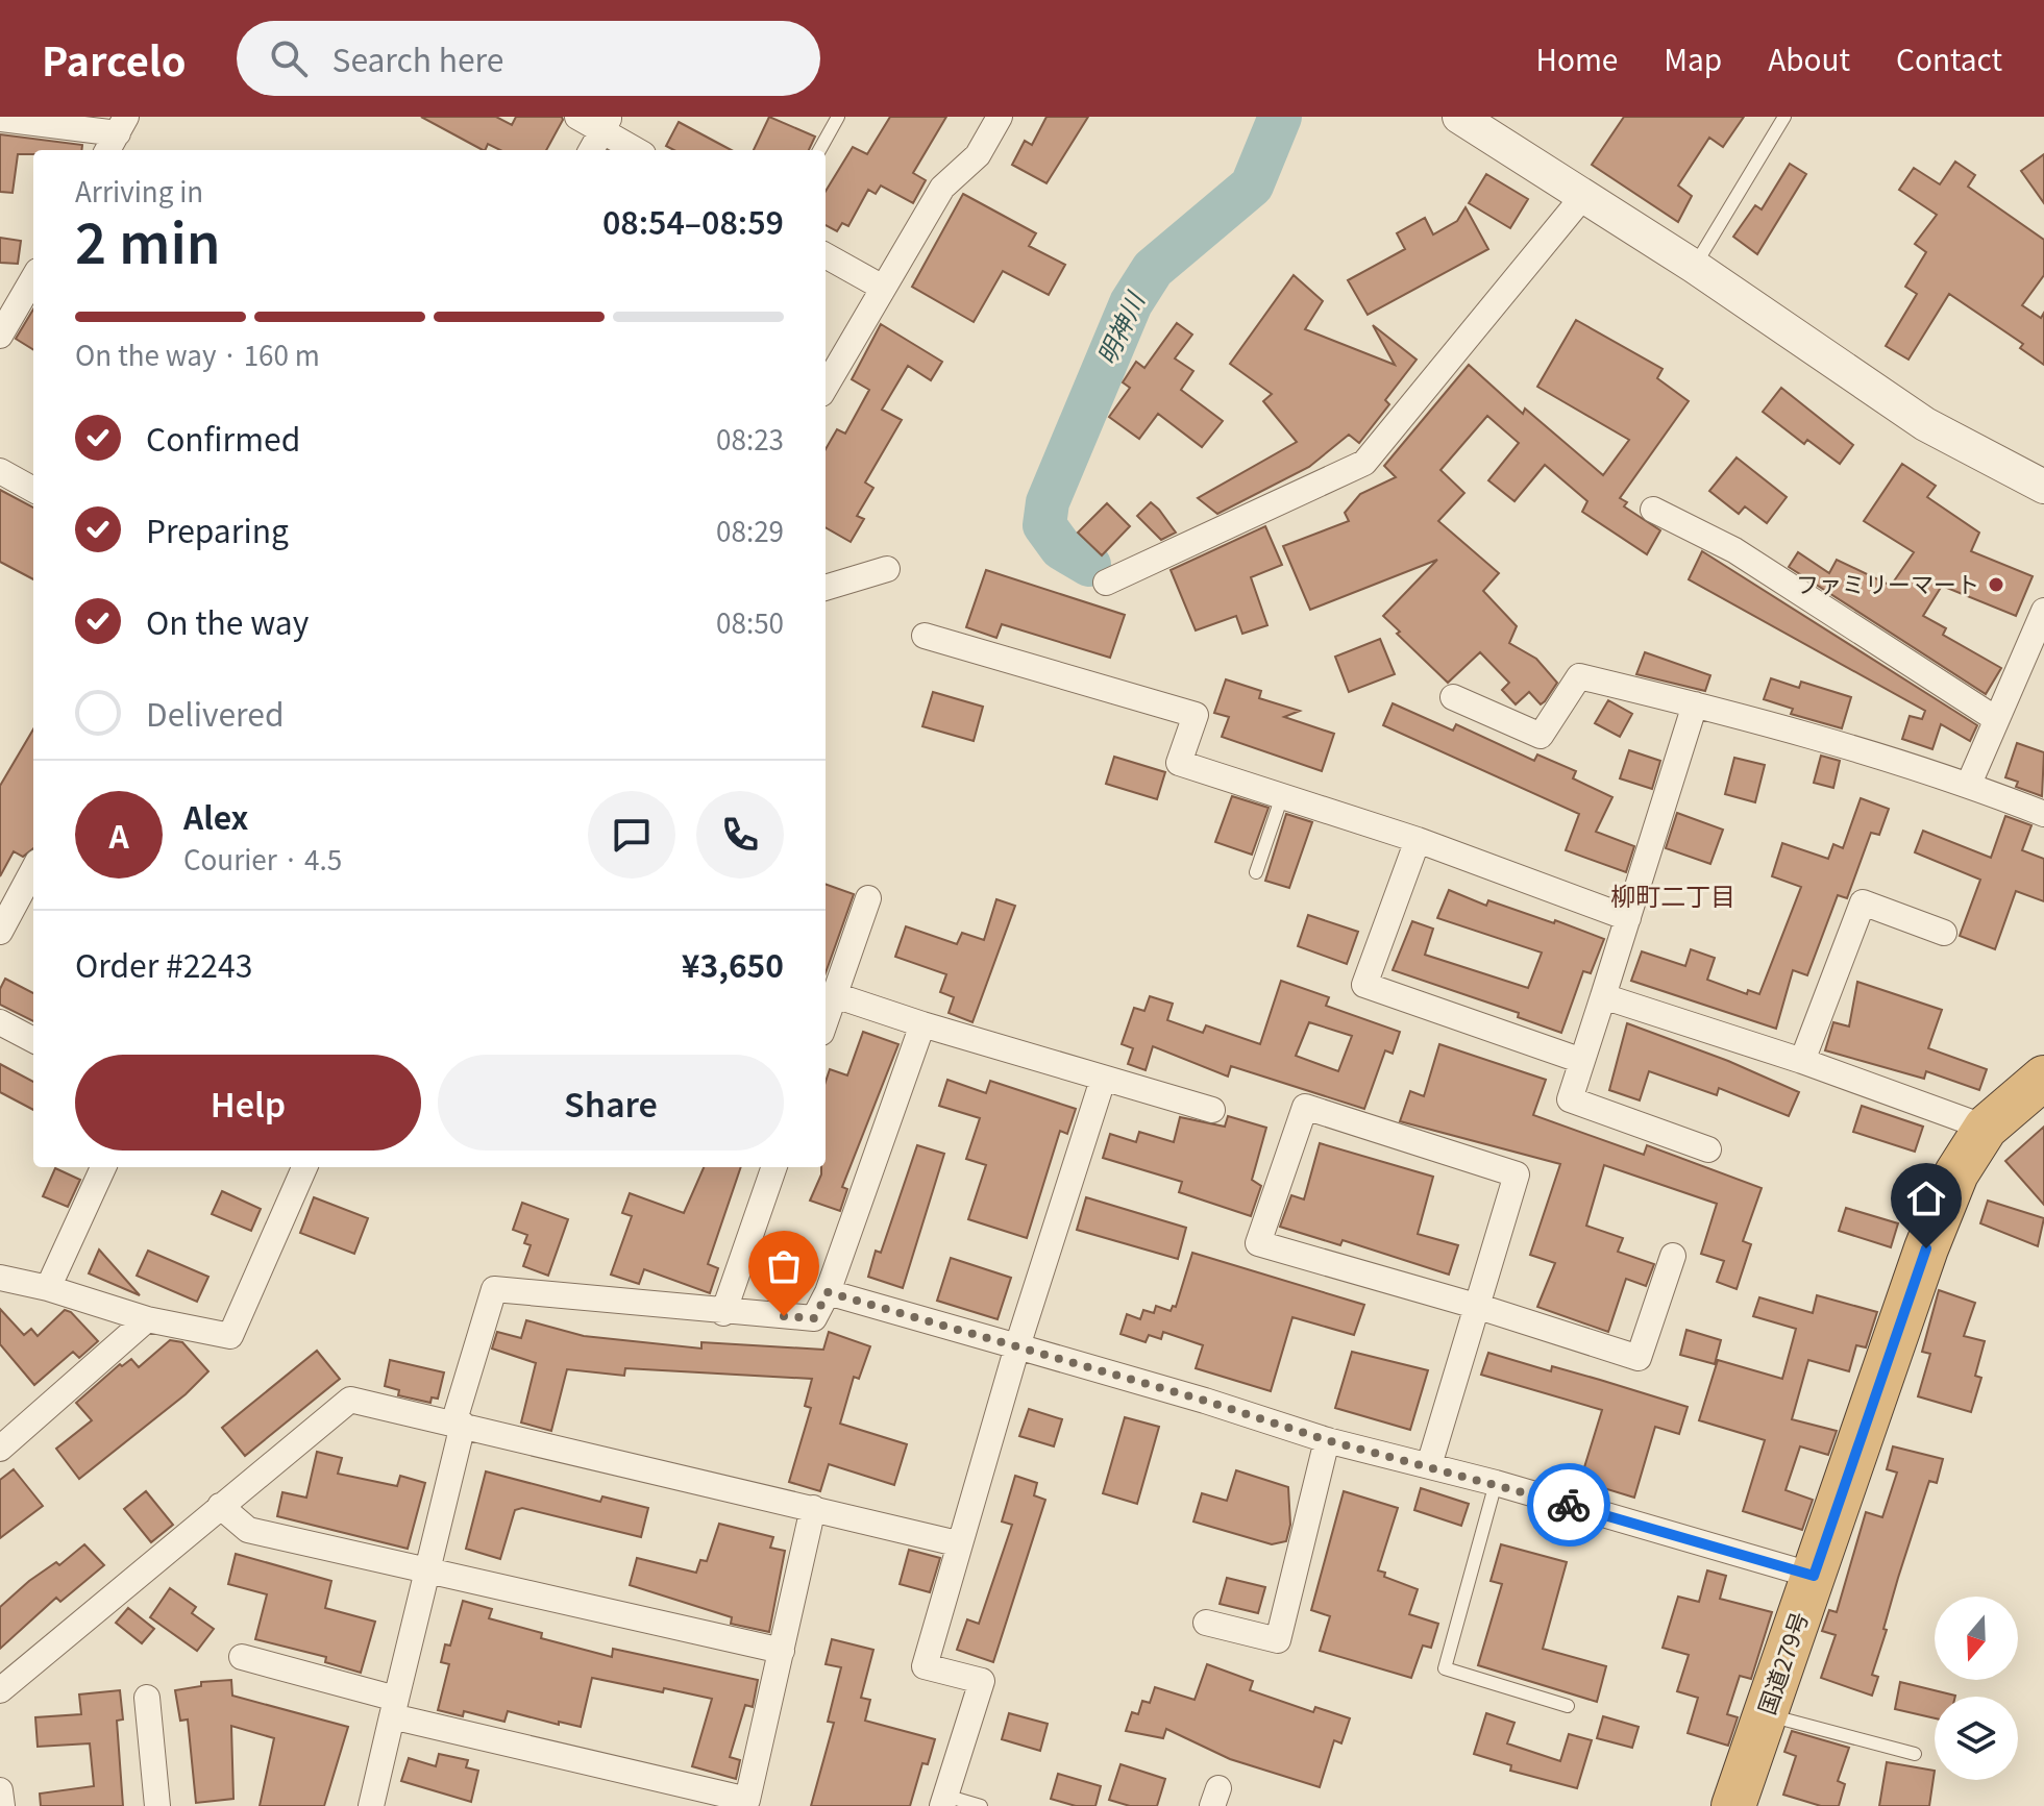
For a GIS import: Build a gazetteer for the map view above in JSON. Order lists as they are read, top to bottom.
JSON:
{
  "streets": {
    "highway": ["国道279号"]
  },
  "districts": ["柳町二丁目"],
  "water": ["明神川"],
  "places": ["ファミリーマート"],
  "north": "bottom",
  "page": {
    "header": "Parcelo",
    "search": "Search here",
    "nav": [
      "Home",
      "Map",
      "About",
      "Contact"
    ],
    "heading": ["2 min", "Arriving in", "08:54–08:59"],
    "panel": [
      "Alex",
      "Courier · 4.5",
      "Order #2243",
      "¥3,650"
    ],
    "bar": "On the way · 160 m",
    "list": [
      ["Confirmed", "08:23"],
      ["Preparing", "08:29"],
      ["On the way", "08:50"],
      "Delivered"
    ],
    "round": "A",
    "buttons": ["Help", "Share"]
  }
}
